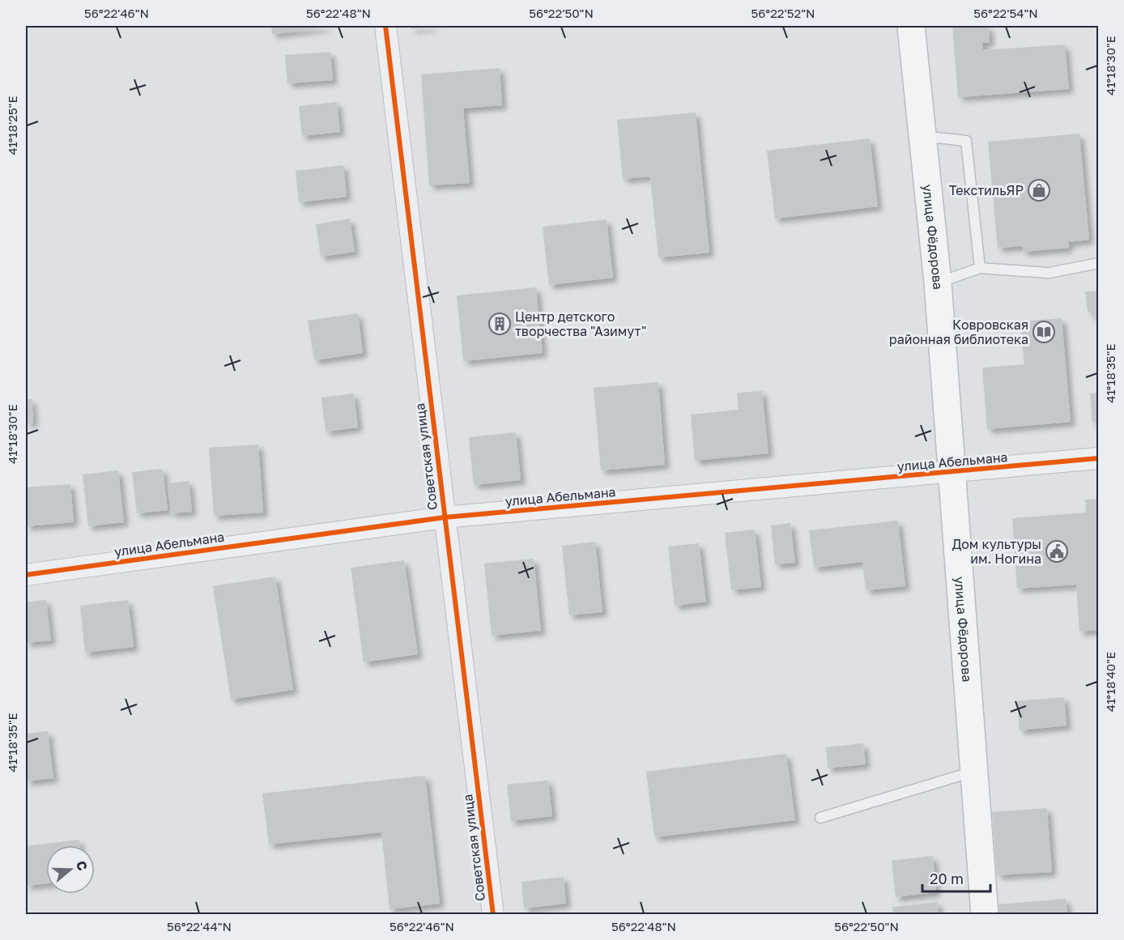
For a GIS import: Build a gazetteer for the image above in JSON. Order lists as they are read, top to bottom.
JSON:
{
  "streets": {
    "main road": ["улица Фёдорова"],
    "street": ["Советская улица", "улица Абельмана"]
  },
  "crossings": [
    ["улица Фёдорова", "улица Абельмана"],
    ["Советская улица", "улица Абельмана"]
  ],
  "places": {
    "shop": ["ТекстильЯР"],
    "building": ["Центр детского творчества \"Азимут\""],
    "library": ["Ковровская районная библиотека"],
    "public building": ["Дом культуры им. Ногина"]
  },
  "scale_bar": "20 m",
  "north": "right",
  "coordinates": [
    "56°22'46\"N",
    "56°22'48\"N",
    "56°22'50\"N",
    "56°22'52\"N",
    "56°22'54\"N",
    "41°18'30\"E",
    "41°18'25\"E",
    "41°18'35\"E",
    "41°18'40\"E",
    "56°22'44\"N"
  ]
}
